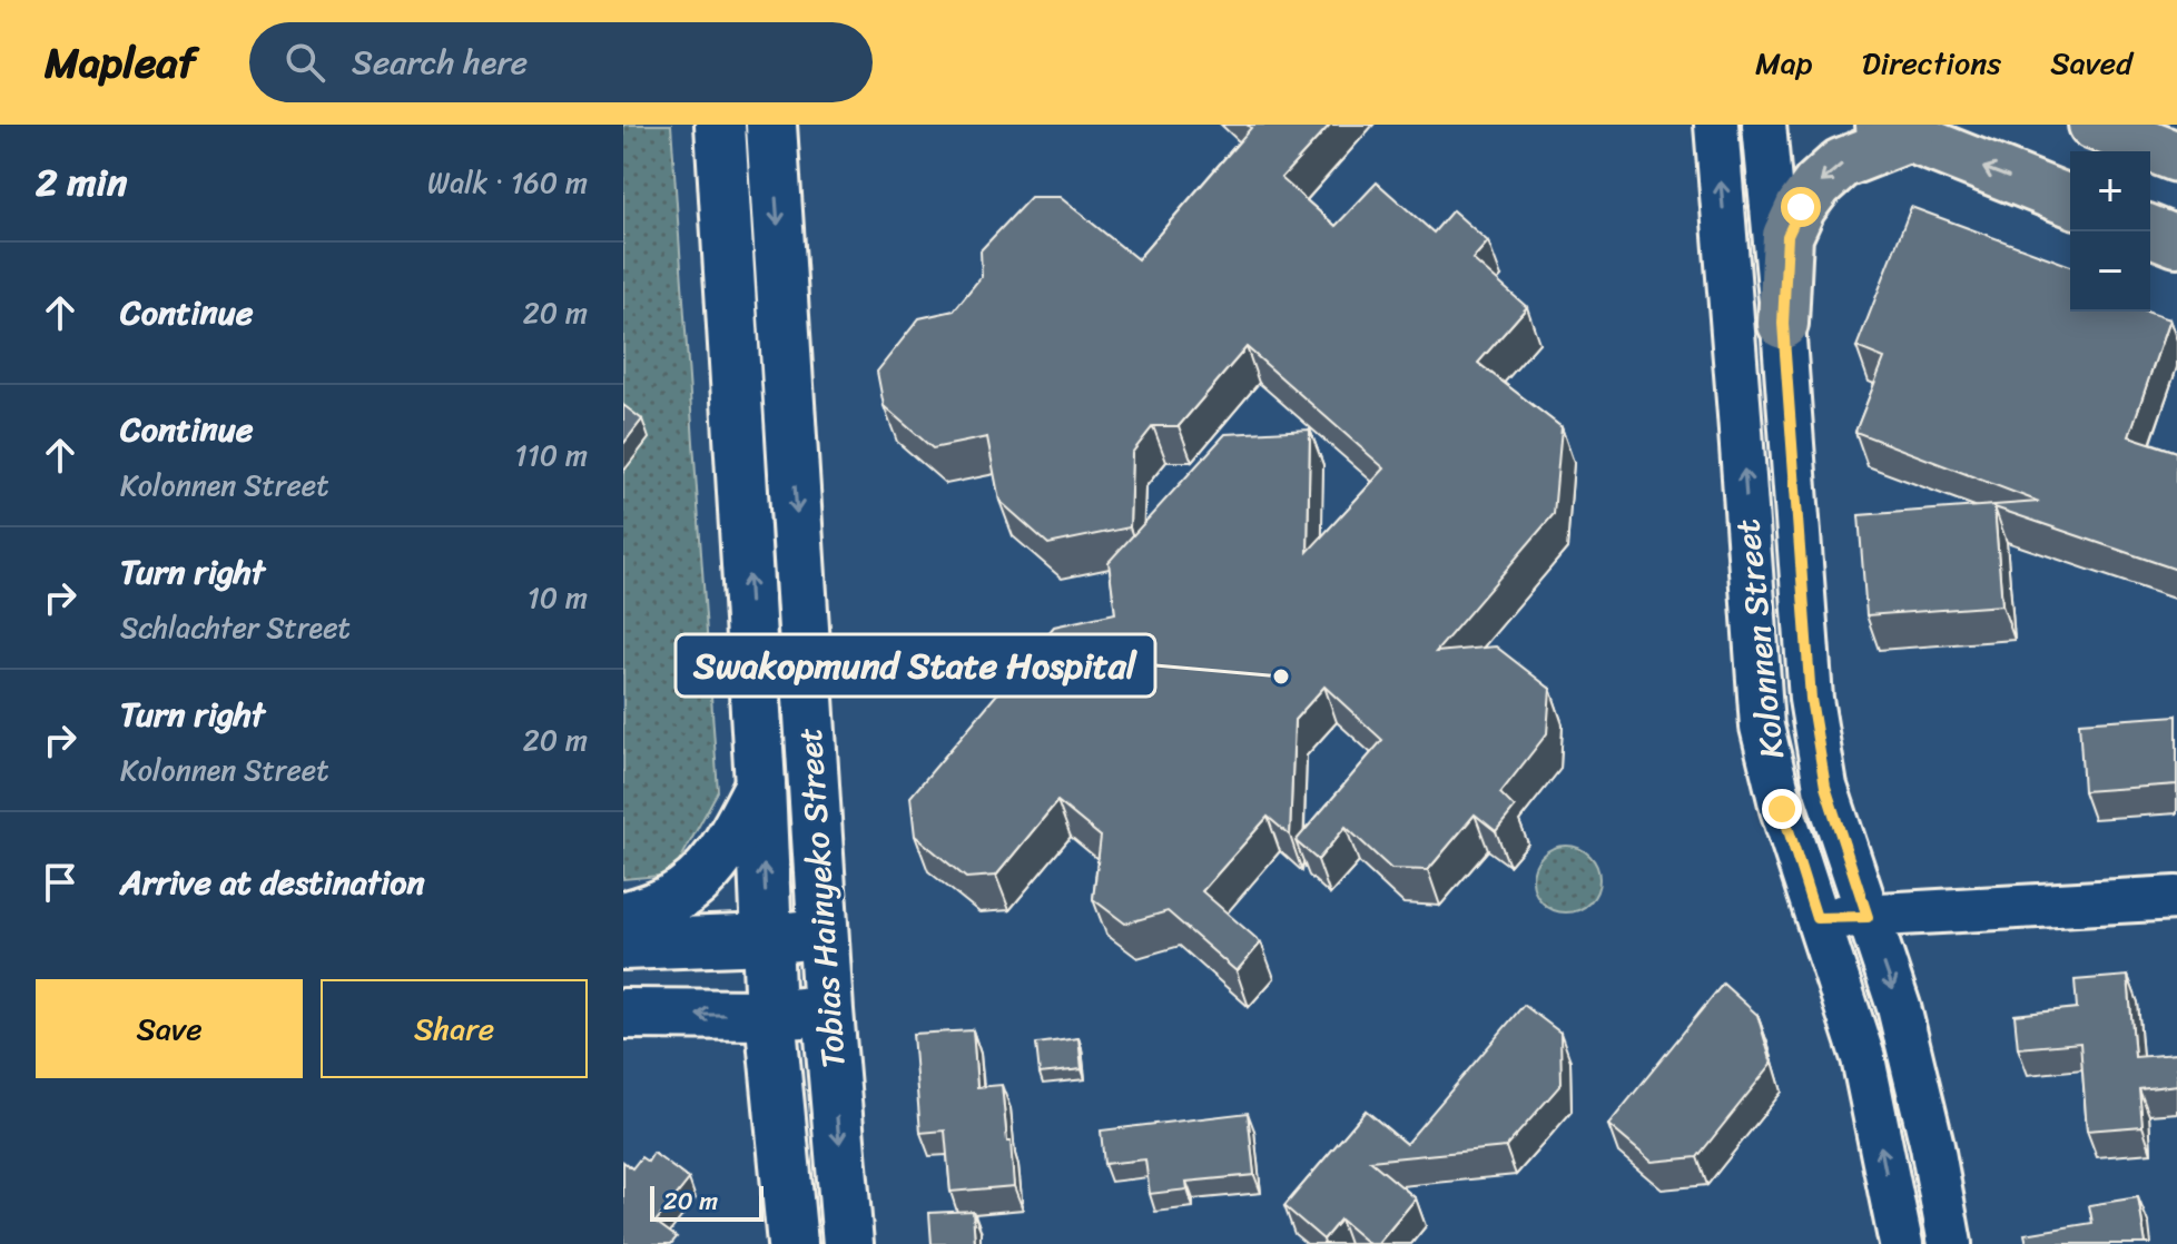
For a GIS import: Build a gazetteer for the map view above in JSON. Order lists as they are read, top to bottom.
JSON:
{
  "streets": {
    "street": ["Kolonnen Street", "Tobias Hainyeko Street"]
  },
  "places": ["Swakopmund State Hospital"],
  "scale_bar": "20 m",
  "page": {
    "header": "Mapleaf",
    "search": "Search here",
    "nav": ["Map", "Directions", "Saved"],
    "heading": ["2 min", "Walk · 160 m"],
    "map_buttons": ["+", "−"],
    "list": [
      ["Continue", "20 m"],
      ["Continue", "Kolonnen Street", "110 m"],
      ["Turn right", "Schlachter Street", "10 m"],
      ["Turn right", "Kolonnen Street", "20 m"],
      "Arrive at destination"
    ],
    "buttons": ["Save", "Share"],
    "scale": "20 m"
  }
}
